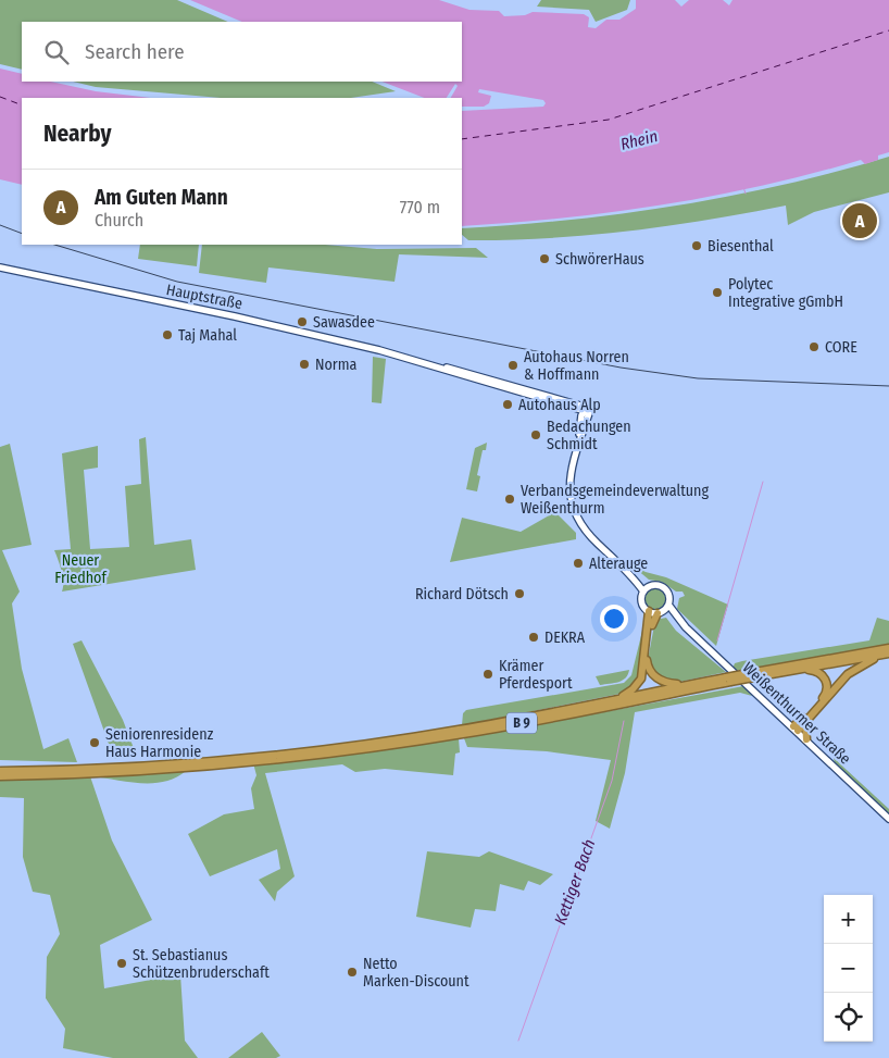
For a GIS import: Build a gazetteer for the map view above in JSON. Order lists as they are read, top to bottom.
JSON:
{
  "streets": {
    "highway": ["B 9"],
    "main road": ["Hauptstraße", "Weißenthurmer Straße"]
  },
  "crossings": [
    ["Weißenthurmer Straße", "B 9"]
  ],
  "water": ["Rhein", "Kettiger Bach"],
  "parks": ["Neuer Friedhof"],
  "places": [
    "Biesenthal",
    "SchwörerHaus",
    "Polytec Integrative gGmbH",
    "Sawasdee",
    "Taj Mahal",
    "CORE",
    "Norma",
    "Autohaus Norren & Hoffmann",
    "Autohaus Alp",
    "Bedachungen Schmidt",
    "Verbandsgemeindeverwaltung Weißenthurm",
    "Alterauge",
    "Richard Dötsch",
    "DEKRA",
    "Krämer Pferdesport",
    "Seniorenresidenz Haus Harmonie",
    "St. Sebastianus Schützenbruderschaft",
    "Netto Marken-Discount"
  ],
  "page": {
    "search": "Search here",
    "heading": "Nearby",
    "list": [
      {
        "mark": "A",
        "name": "Am Guten Mann",
        "note": "Church",
        "value": "770 m"
      }
    ],
    "pins": "A",
    "map_buttons": ["+", "−"]
  }
}
